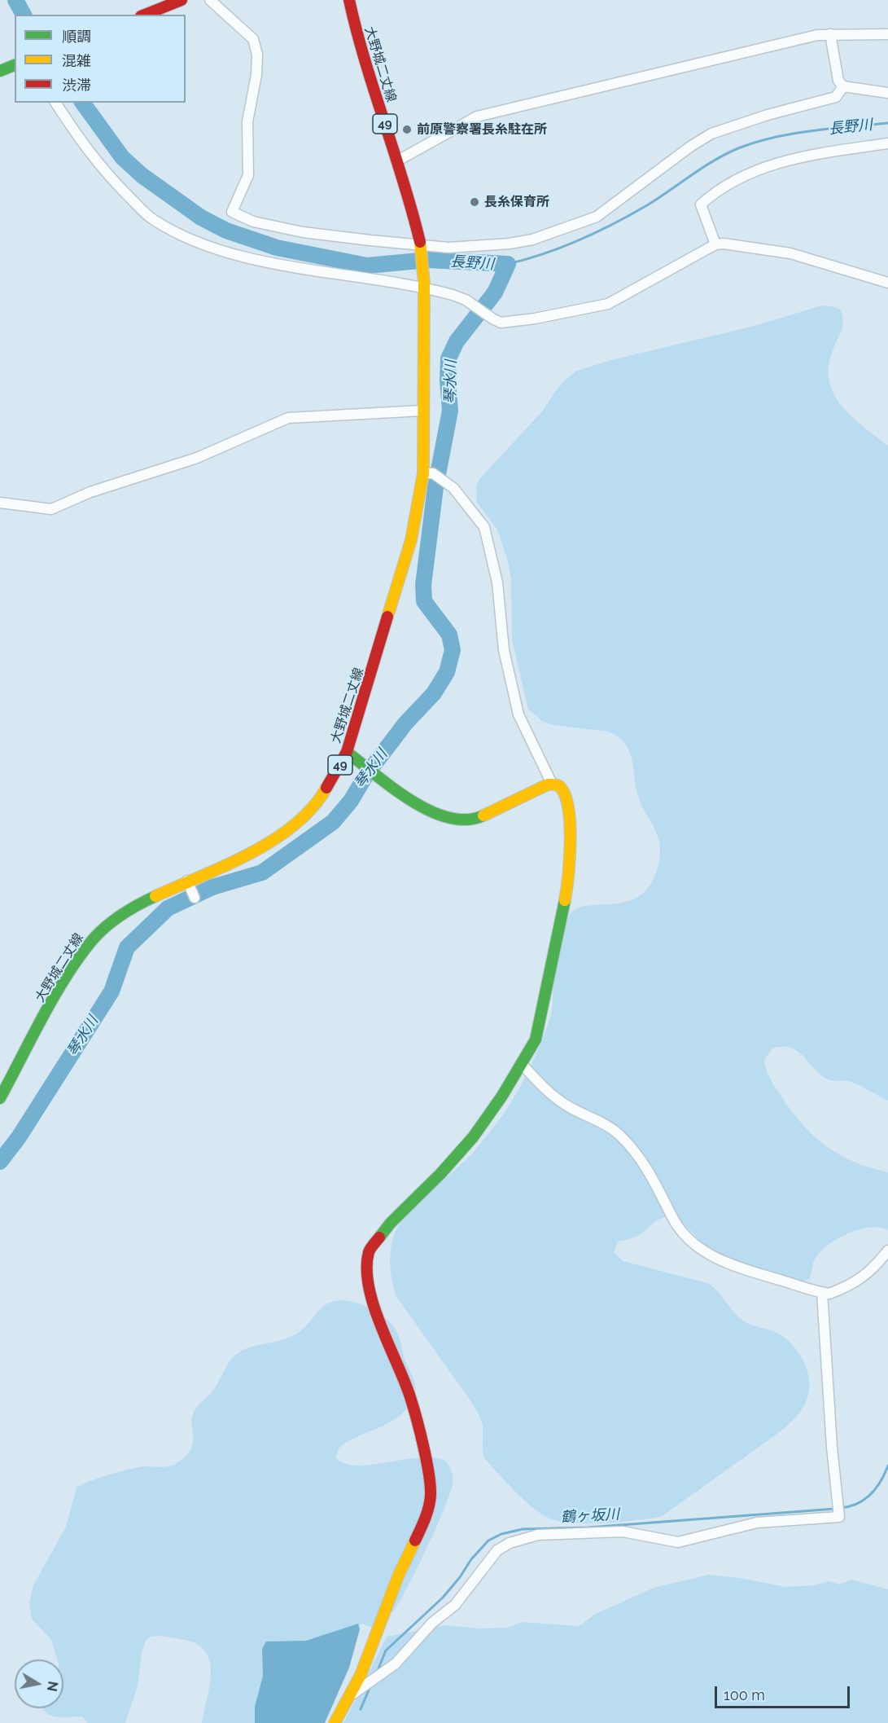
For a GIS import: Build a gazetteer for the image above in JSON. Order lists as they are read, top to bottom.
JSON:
{
  "streets": {
    "main road": ["大野城二丈線", "49"]
  },
  "crossings": [
    ["大野城二丈線", "49"]
  ],
  "water": ["長野川", "琴水川", "鶴ヶ坂川"],
  "places": ["前原警察署長糸駐在所", "長糸保育所"],
  "legend": ["順調", "混雑", "渋滞"],
  "scale_bar": "100 m",
  "north": "right"
}
